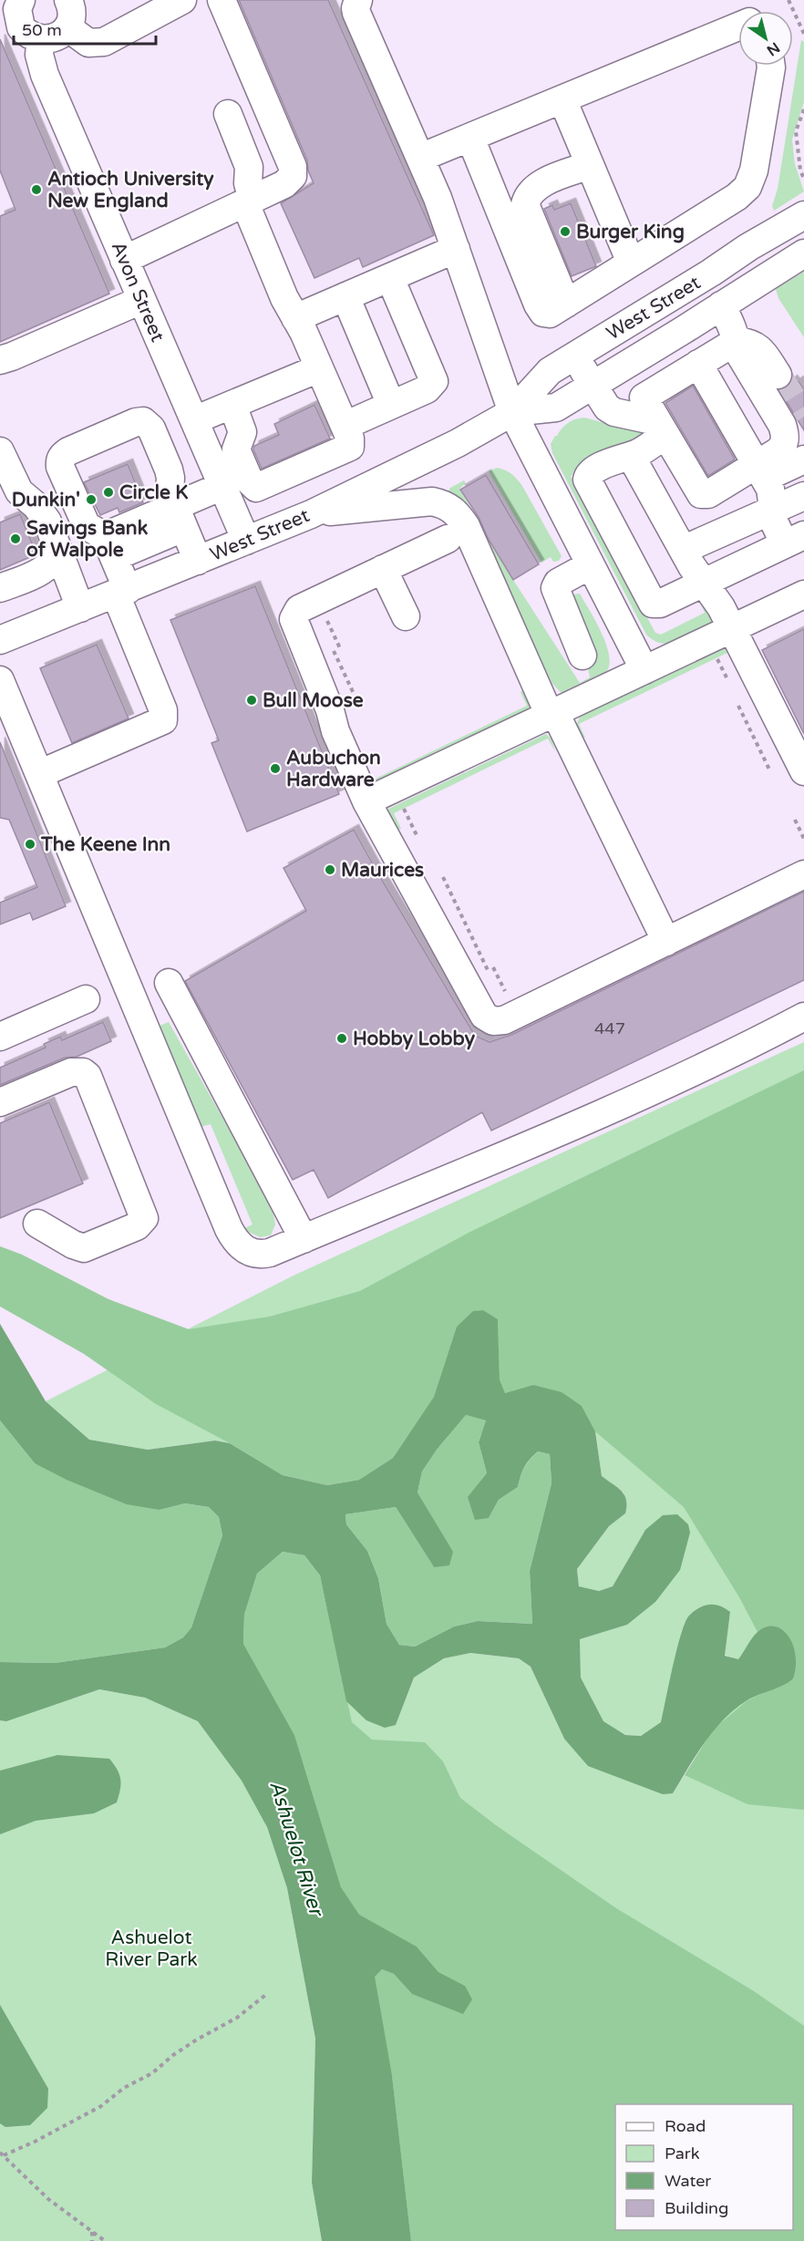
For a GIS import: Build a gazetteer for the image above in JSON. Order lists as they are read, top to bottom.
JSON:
{
  "streets": {
    "street": ["Avon Street", "West Street"]
  },
  "crossings": [
    ["Avon Street", "West Street"]
  ],
  "water": ["Ashuelot River"],
  "parks": ["Ashuelot River Park"],
  "places": [
    "Antioch University New England",
    "Burger King",
    "Circle K",
    "Dunkin'",
    "Savings Bank of Walpole",
    "Bull Moose",
    "Aubuchon Hardware",
    "The Keene Inn",
    "Maurices",
    "Hobby Lobby"
  ],
  "house_numbers": ["447"],
  "legend": [
    "Road",
    "Park",
    "Water",
    "Building"
  ],
  "scale_bar": "50 m",
  "north": "bottom right"
}
